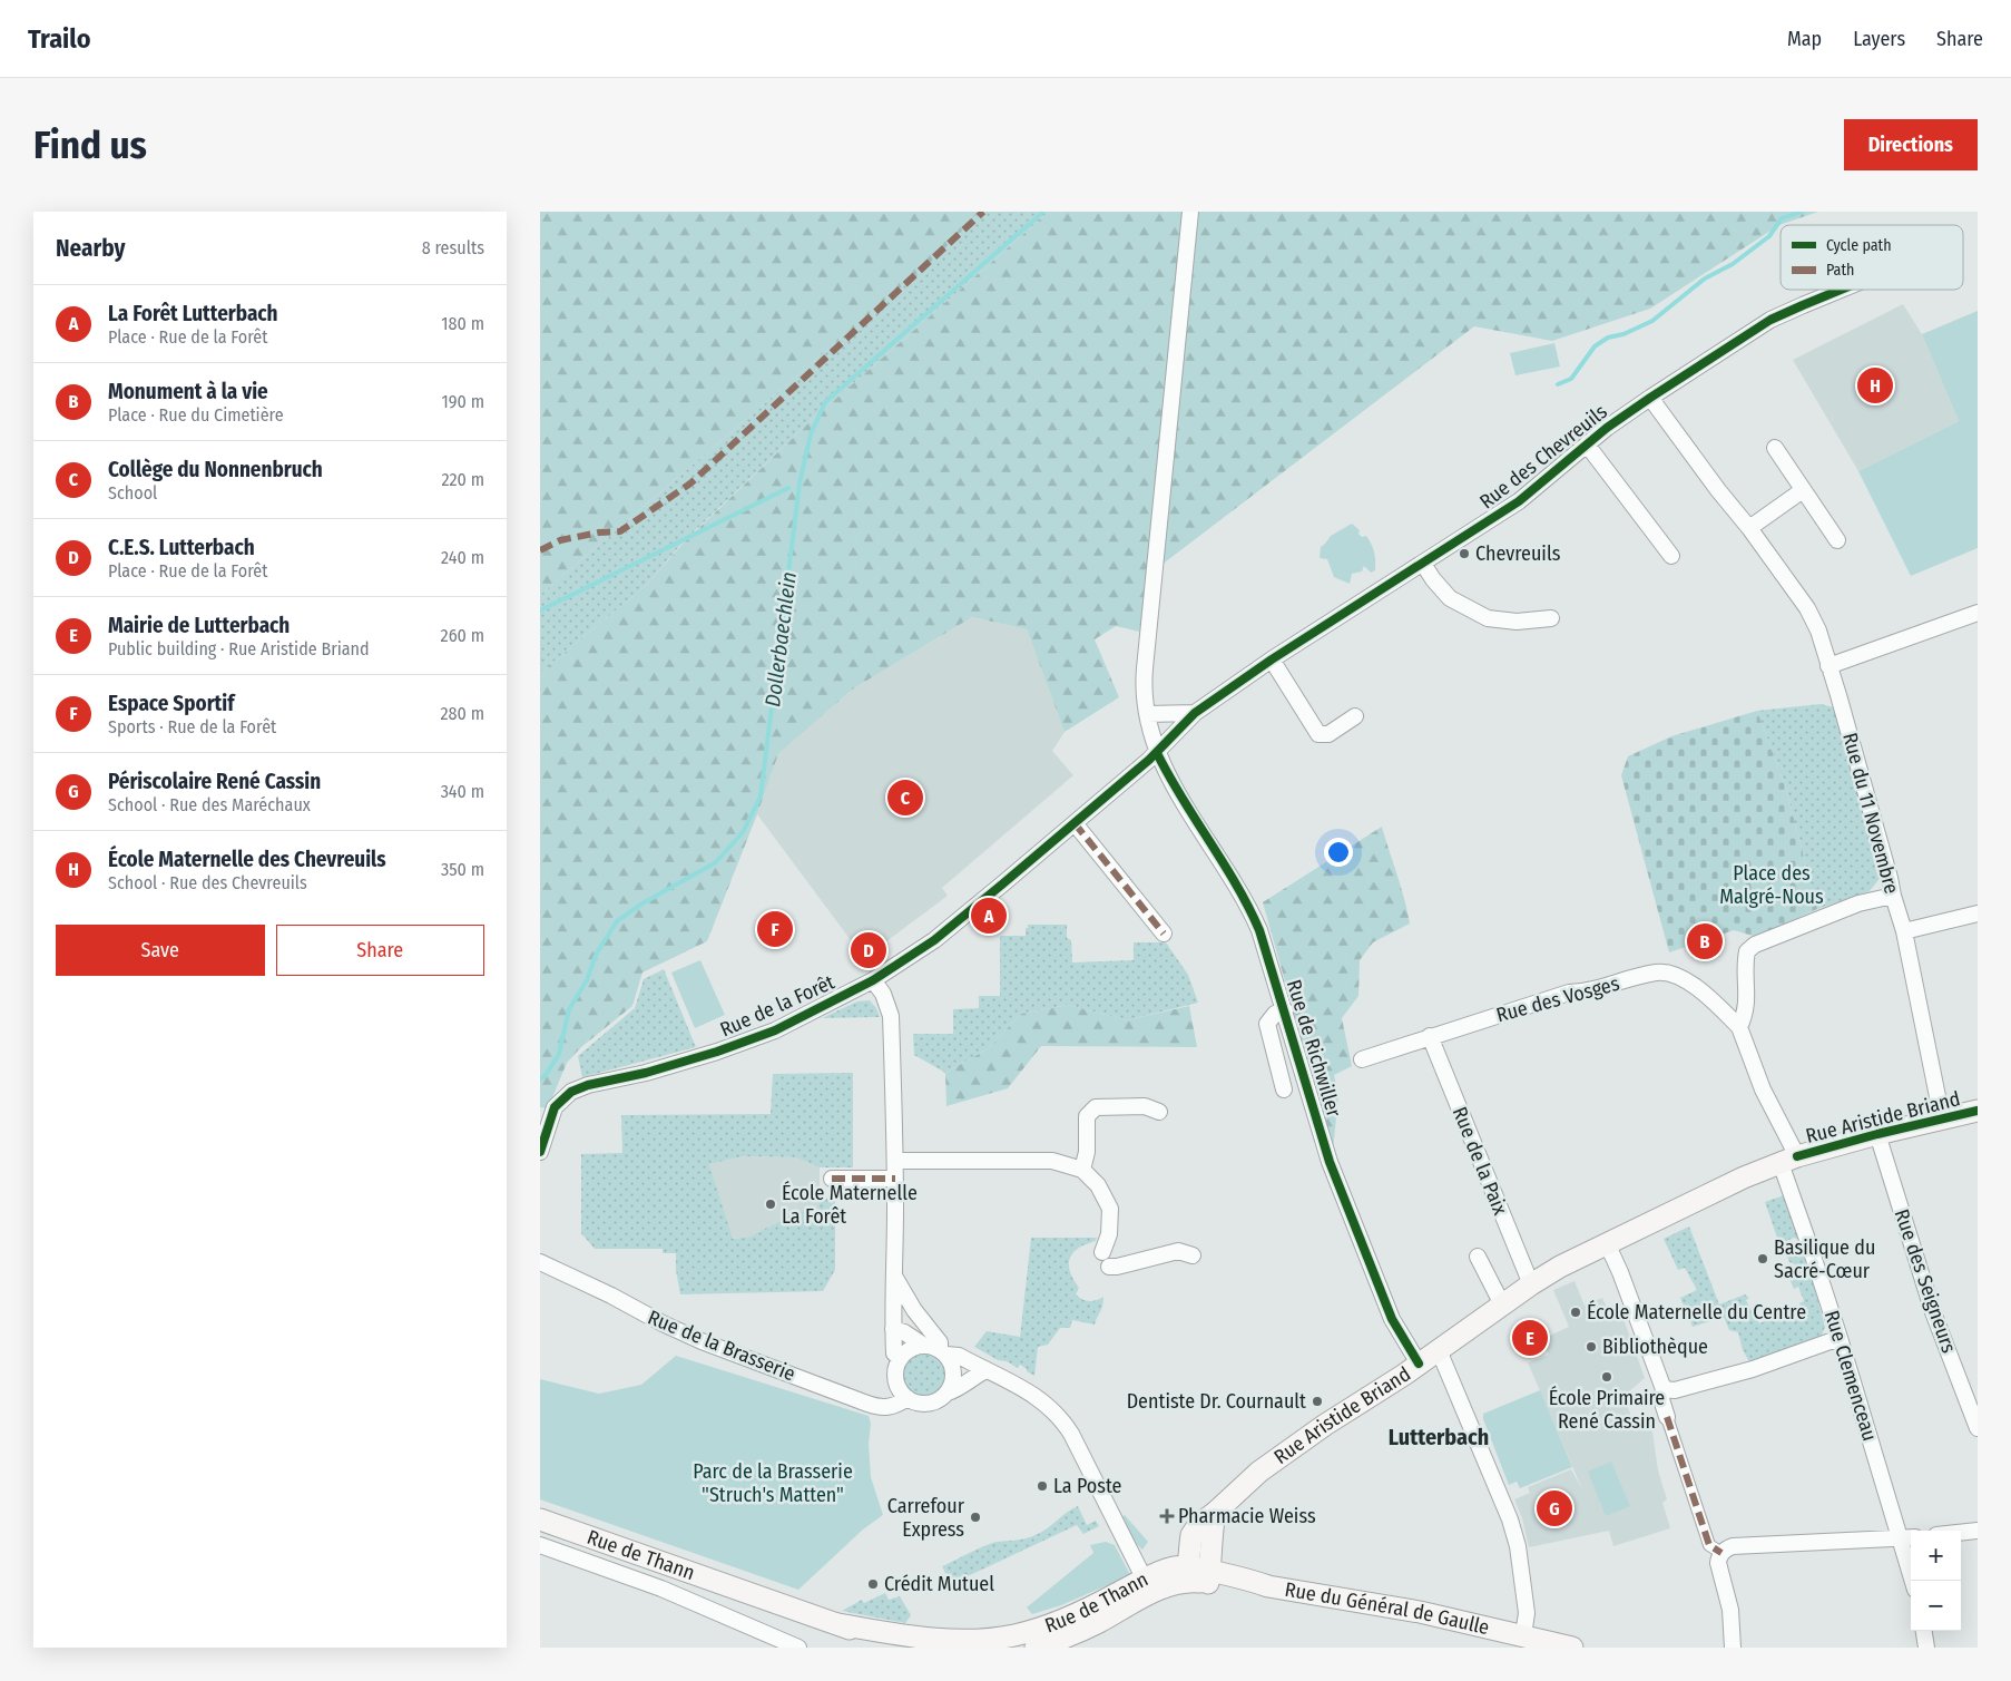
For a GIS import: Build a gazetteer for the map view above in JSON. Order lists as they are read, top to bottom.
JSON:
{
  "streets": {
    "main road": ["Rue Aristide Briand", "Rue de Thann", "Rue du Général de Gaulle"],
    "street": [
      "Rue des Chevreuils",
      "Rue du 11 Novembre",
      "Rue des Vosges",
      "Rue de la Forêt",
      "Rue de Richwiller",
      "Rue de la Paix",
      "Rue des Seigneurs",
      "Rue de la Brasserie",
      "Rue Clemenceau"
    ]
  },
  "crossings": [
    ["Rue des Chevreuils", "Rue du 11 Novembre"],
    ["Rue des Chevreuils", "Rue de la Forêt"],
    ["Rue des Chevreuils", "Rue de Richwiller"],
    ["Rue du 11 Novembre", "Rue Aristide Briand"],
    ["Rue des Vosges", "Rue de la Paix"],
    ["Rue des Vosges", "Rue Clemenceau"],
    ["Rue de la Forêt", "Rue de Richwiller"],
    ["Rue de Richwiller", "Rue Aristide Briand"],
    ["Rue Aristide Briand", "Rue de la Paix"],
    ["Rue Aristide Briand", "Rue des Seigneurs"],
    ["Rue Aristide Briand", "Rue Clemenceau"],
    ["Rue Aristide Briand", "Rue de Thann"],
    ["Rue Aristide Briand", "Rue du Général de Gaulle"],
    ["Rue de Thann", "Rue du Général de Gaulle"]
  ],
  "districts": ["Lutterbach"],
  "water": ["Dollerbaechlein"],
  "parks": ["Place des Malgré-Nous", "Parc de la Brasserie \"Struch's Matten\""],
  "places": {
    "other": [
      "Chevreuils",
      "École Maternelle La Forêt",
      "Basilique du Sacré-Cœur",
      "École Maternelle du Centre",
      "Bibliothèque",
      "École Primaire René Cassin",
      "Dentiste Dr. Cournault",
      "La Poste",
      "Carrefour Express",
      "Crédit Mutuel"
    ],
    "health": ["Pharmacie Weiss"]
  },
  "legend": ["Cycle path", "Path"],
  "page": {
    "header": "Trailo",
    "nav": ["Map", "Layers", "Share"],
    "buttons": [
      "Directions",
      ["Save", "Share"]
    ],
    "title": "Find us",
    "heading": ["Nearby", "8 results"],
    "list": [
      {
        "mark": "A",
        "name": "La Forêt Lutterbach",
        "note": "Place · Rue de la Forêt",
        "value": "180 m"
      },
      {
        "mark": "B",
        "name": "Monument à la vie",
        "note": "Place · Rue du Cimetière",
        "value": "190 m"
      },
      {
        "mark": "C",
        "name": "Collège du Nonnenbruch",
        "note": "School",
        "value": "220 m"
      },
      {
        "mark": "D",
        "name": "C.E.S. Lutterbach",
        "note": "Place · Rue de la Forêt",
        "value": "240 m"
      },
      {
        "mark": "E",
        "name": "Mairie de Lutterbach",
        "note": "Public building · Rue Aristide Briand",
        "value": "260 m"
      },
      {
        "mark": "F",
        "name": "Espace Sportif",
        "note": "Sports · Rue de la Forêt",
        "value": "280 m"
      },
      {
        "mark": "G",
        "name": "Périscolaire René Cassin",
        "note": "School · Rue des Maréchaux",
        "value": "340 m"
      },
      {
        "mark": "H",
        "name": "École Maternelle des Chevreuils",
        "note": "School · Rue des Chevreuils",
        "value": "350 m"
      }
    ],
    "pins": [
      "H",
      "C",
      "A",
      "F",
      "B",
      "D",
      "E",
      "G"
    ],
    "map_buttons": ["+", "−"]
  }
}
